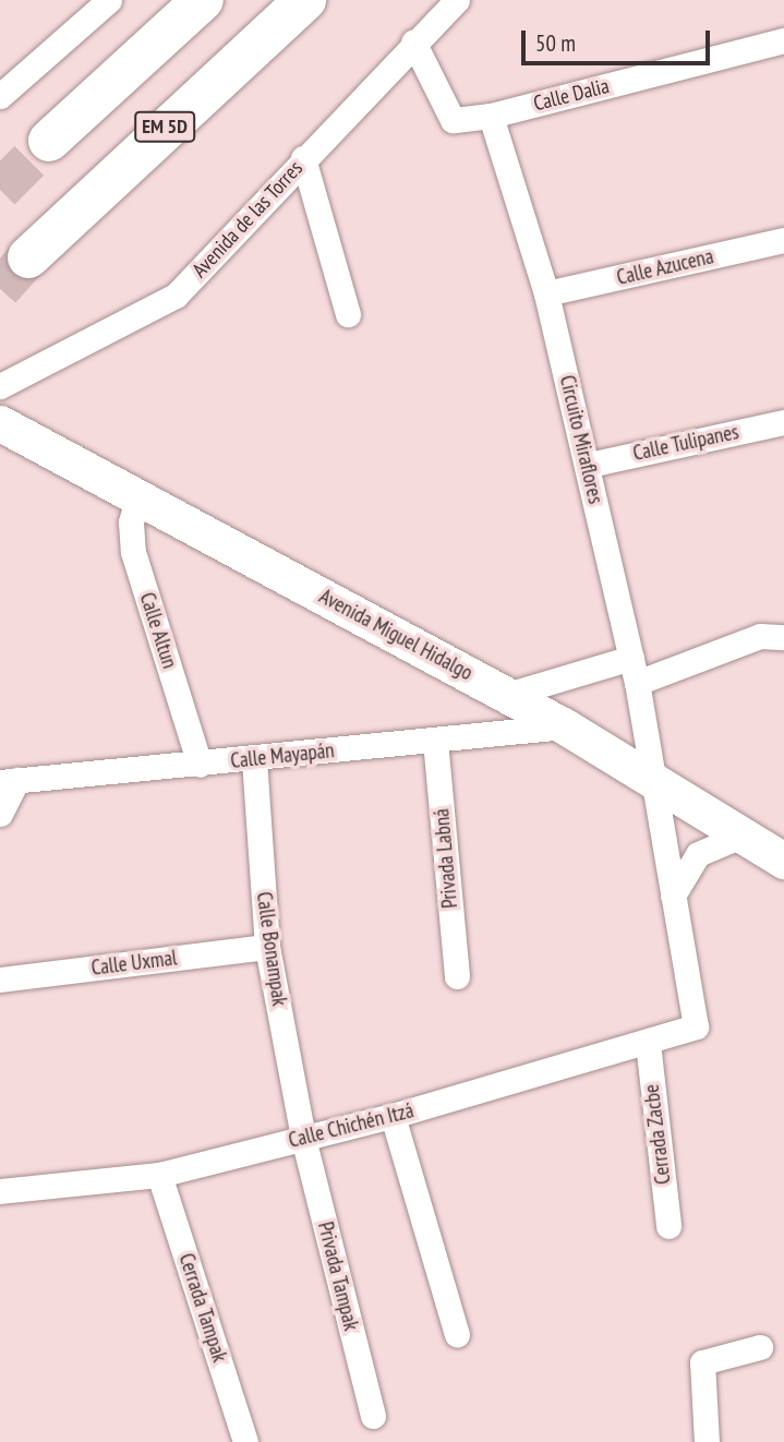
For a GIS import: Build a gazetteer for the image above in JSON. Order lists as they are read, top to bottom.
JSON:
{
  "streets": {
    "highway": ["EM 5D"],
    "main road": ["Avenida Miguel Hidalgo"],
    "street": [
      "Calle Dalia",
      "Avenida de las Torres",
      "Calle Azucena",
      "Circuito Miraflores",
      "Calle Tulipanes",
      "Calle Altun",
      "Calle Mayapán",
      "Privada Labná",
      "Calle Bonampak",
      "Calle Uxmal",
      "Calle Chichén Itzá",
      "Cerrada Zacbe",
      "Privada Tampak",
      "Cerrada Tampak"
    ]
  },
  "crossings": [
    ["Calle Dalia", "Circuito Miraflores"],
    ["Calle Azucena", "Circuito Miraflores"],
    ["Circuito Miraflores", "Calle Tulipanes"],
    ["Circuito Miraflores", "Avenida Miguel Hidalgo"],
    ["Circuito Miraflores", "Calle Chichén Itzá"],
    ["Calle Altun", "Avenida Miguel Hidalgo"],
    ["Calle Altun", "Calle Mayapán"],
    ["Avenida Miguel Hidalgo", "Calle Mayapán"],
    ["Calle Mayapán", "Privada Labná"],
    ["Calle Mayapán", "Calle Bonampak"],
    ["Calle Bonampak", "Calle Uxmal"],
    ["Calle Bonampak", "Calle Chichén Itzá"],
    ["Calle Bonampak", "Privada Tampak"],
    ["Calle Chichén Itzá", "Cerrada Zacbe"],
    ["Calle Chichén Itzá", "Privada Tampak"],
    ["Calle Chichén Itzá", "Cerrada Tampak"]
  ],
  "scale_bar": "50 m"
}
